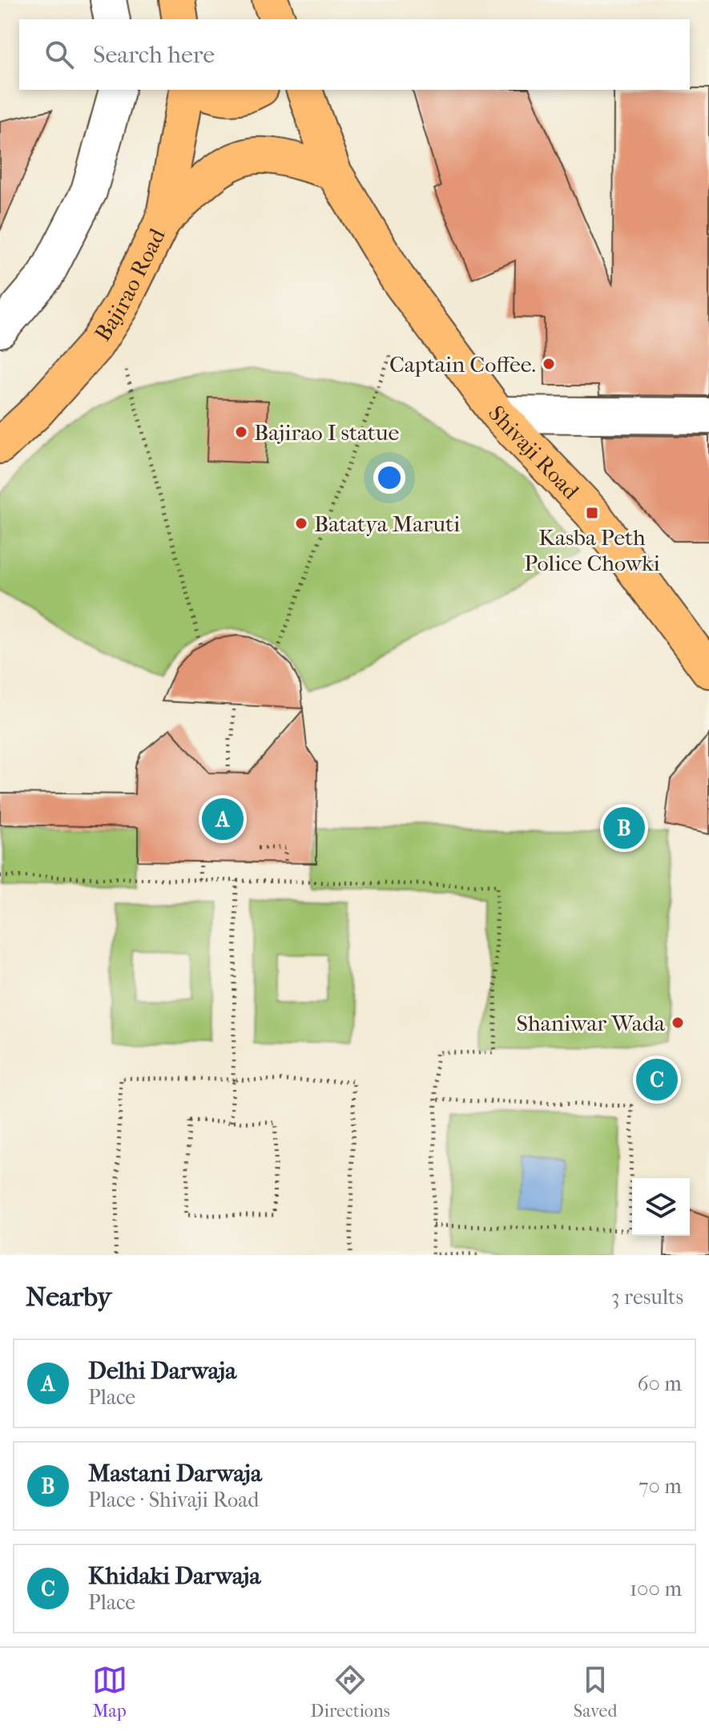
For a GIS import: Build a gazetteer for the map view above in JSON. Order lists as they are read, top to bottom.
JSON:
{
  "streets": {
    "highway": ["Bajirao Road", "Shivaji Road"]
  },
  "places": {
    "other": [
      "Captain Coffee.",
      "Bajirao I statue",
      "Batatya Maruti",
      "Shaniwar Wada"
    ],
    "transit": ["Kasba Peth Police Chowki"]
  },
  "page": {
    "search": "Search here",
    "pins": ["A", "B", "C"],
    "heading": ["Nearby", "3 results"],
    "list": [
      {
        "mark": "A",
        "name": "Delhi Darwaja",
        "note": "Place",
        "value": "60 m"
      },
      {
        "mark": "B",
        "name": "Mastani Darwaja",
        "note": "Place · Shivaji Road",
        "value": "70 m"
      },
      {
        "mark": "C",
        "name": "Khidaki Darwaja",
        "note": "Place",
        "value": "100 m"
      }
    ],
    "nav": ["Map", "Directions", "Saved"]
  }
}
